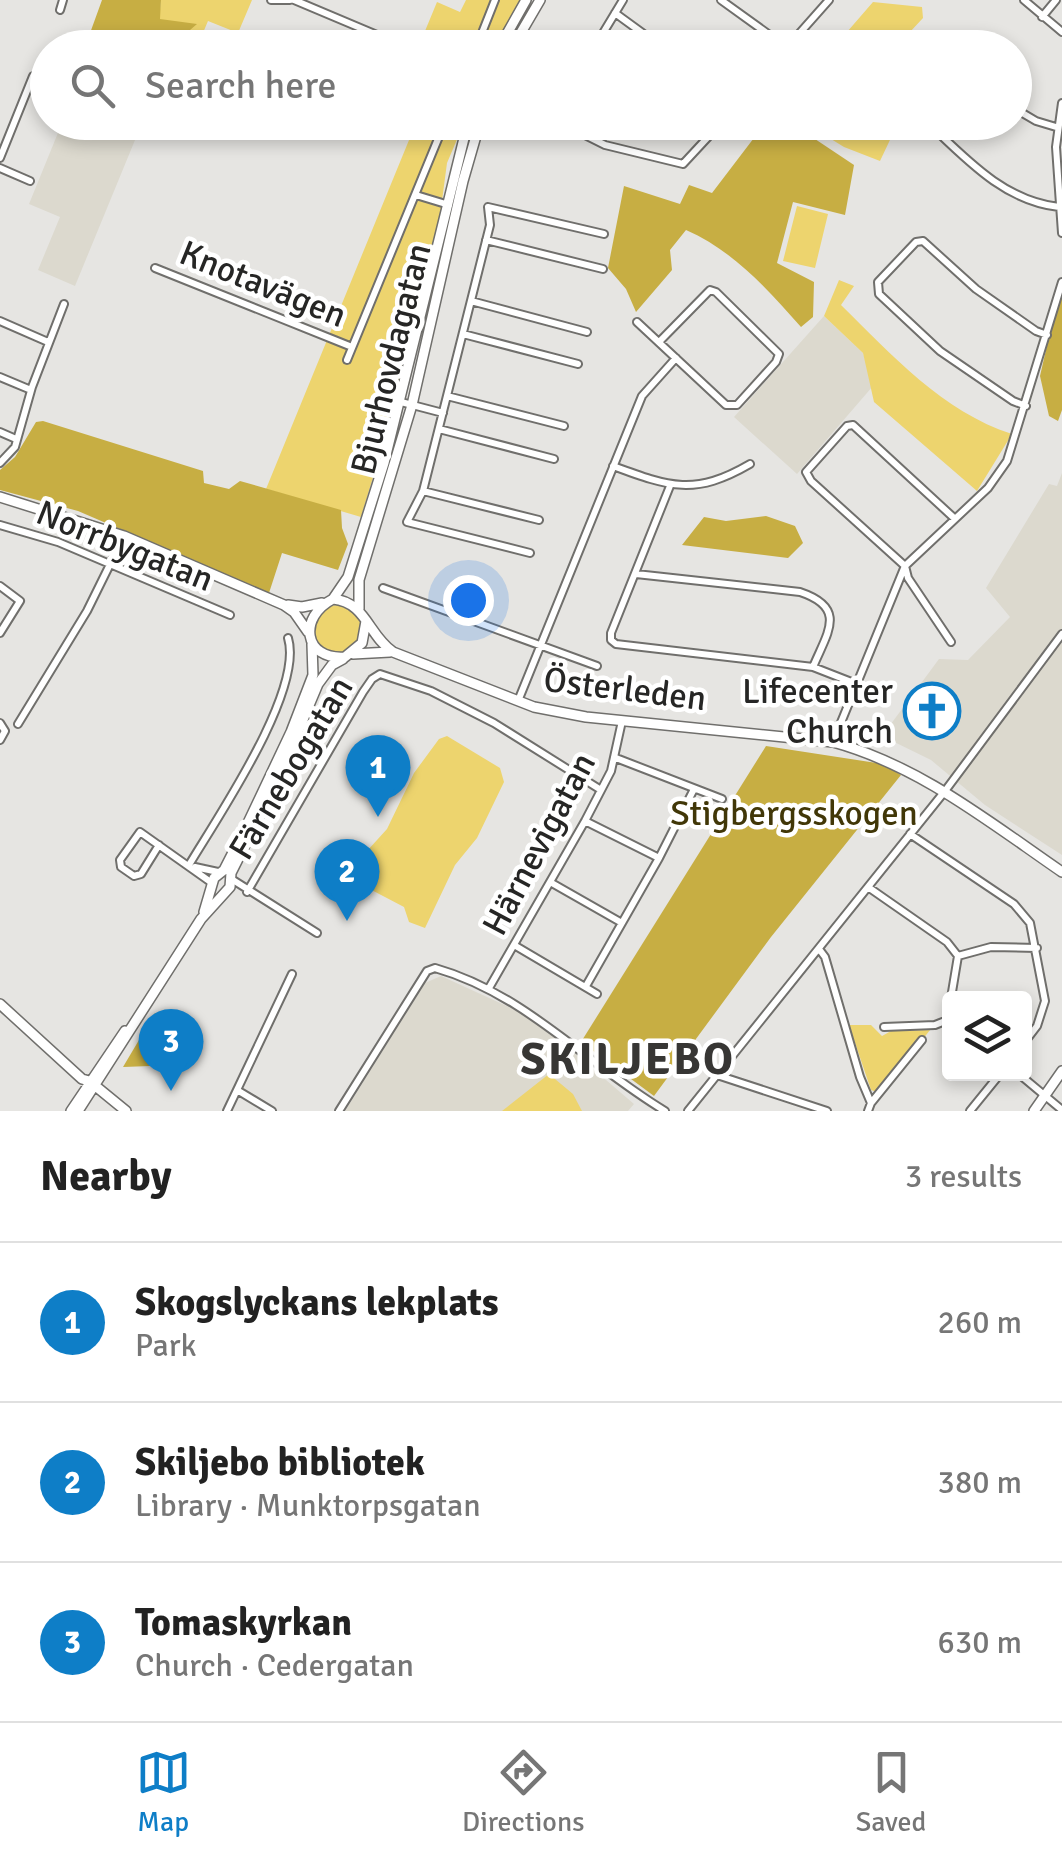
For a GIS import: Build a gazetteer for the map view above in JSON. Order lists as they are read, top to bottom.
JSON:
{
  "streets": {
    "main road": ["Bjurhovdagatan", "Österleden"],
    "street": [
      "Knotavägen",
      "Norrbygatan",
      "Färnebogatan",
      "Härnevigatan"
    ]
  },
  "crossings": [
    ["Bjurhovdagatan", "Österleden"],
    ["Österleden", "Härnevigatan"],
    ["Färnebogatan", "Härnevigatan"]
  ],
  "districts": ["SKILJEBO"],
  "parks": ["Stigbergsskogen"],
  "places": {
    "church": ["Lifecenter Church"]
  },
  "page": {
    "search": "Search here",
    "pins": ["1", "2", "3"],
    "heading": ["Nearby", "3 results"],
    "list": [
      {
        "mark": "1",
        "name": "Skogslyckans lekplats",
        "note": "Park",
        "value": "260 m"
      },
      {
        "mark": "2",
        "name": "Skiljebo bibliotek",
        "note": "Library · Munktorpsgatan",
        "value": "380 m"
      },
      {
        "mark": "3",
        "name": "Tomaskyrkan",
        "note": "Church · Cedergatan",
        "value": "630 m"
      }
    ],
    "nav": ["Map", "Directions", "Saved"]
  }
}
